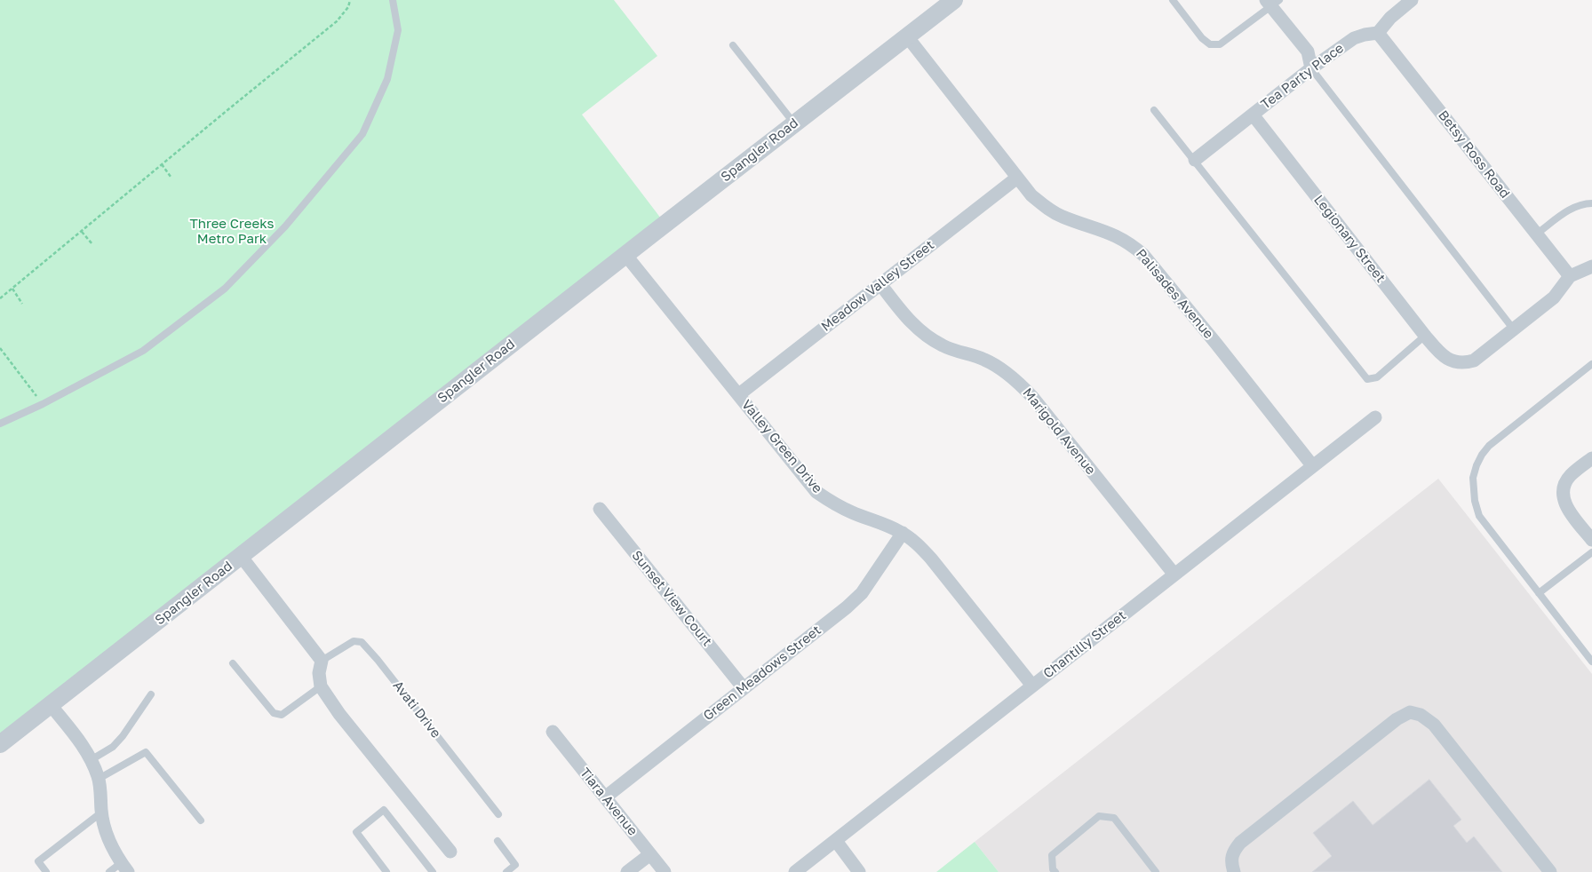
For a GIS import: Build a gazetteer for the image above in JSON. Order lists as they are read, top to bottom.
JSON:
{
  "streets": {
    "street": [
      "Tea Party Place",
      "Spangler Road",
      "Betsy Ross Road",
      "Legionary Street",
      "Meadow Valley Street",
      "Palisades Avenue",
      "Marigold Avenue",
      "Valley Green Drive",
      "Sunset View Court",
      "Chantilly Street",
      "Green Meadows Street",
      "Tiara Avenue"
    ],
    "lane": ["Avati Drive"]
  },
  "crossings": [
    ["Tea Party Place", "Betsy Ross Road"],
    ["Tea Party Place", "Legionary Street"],
    ["Spangler Road", "Palisades Avenue"],
    ["Spangler Road", "Valley Green Drive"],
    ["Meadow Valley Street", "Palisades Avenue"],
    ["Meadow Valley Street", "Marigold Avenue"],
    ["Meadow Valley Street", "Valley Green Drive"],
    ["Palisades Avenue", "Chantilly Street"],
    ["Marigold Avenue", "Chantilly Street"],
    ["Valley Green Drive", "Chantilly Street"],
    ["Valley Green Drive", "Green Meadows Street"],
    ["Sunset View Court", "Green Meadows Street"],
    ["Green Meadows Street", "Tiara Avenue"]
  ],
  "parks": ["Three Creeks Metro Park"]
}
